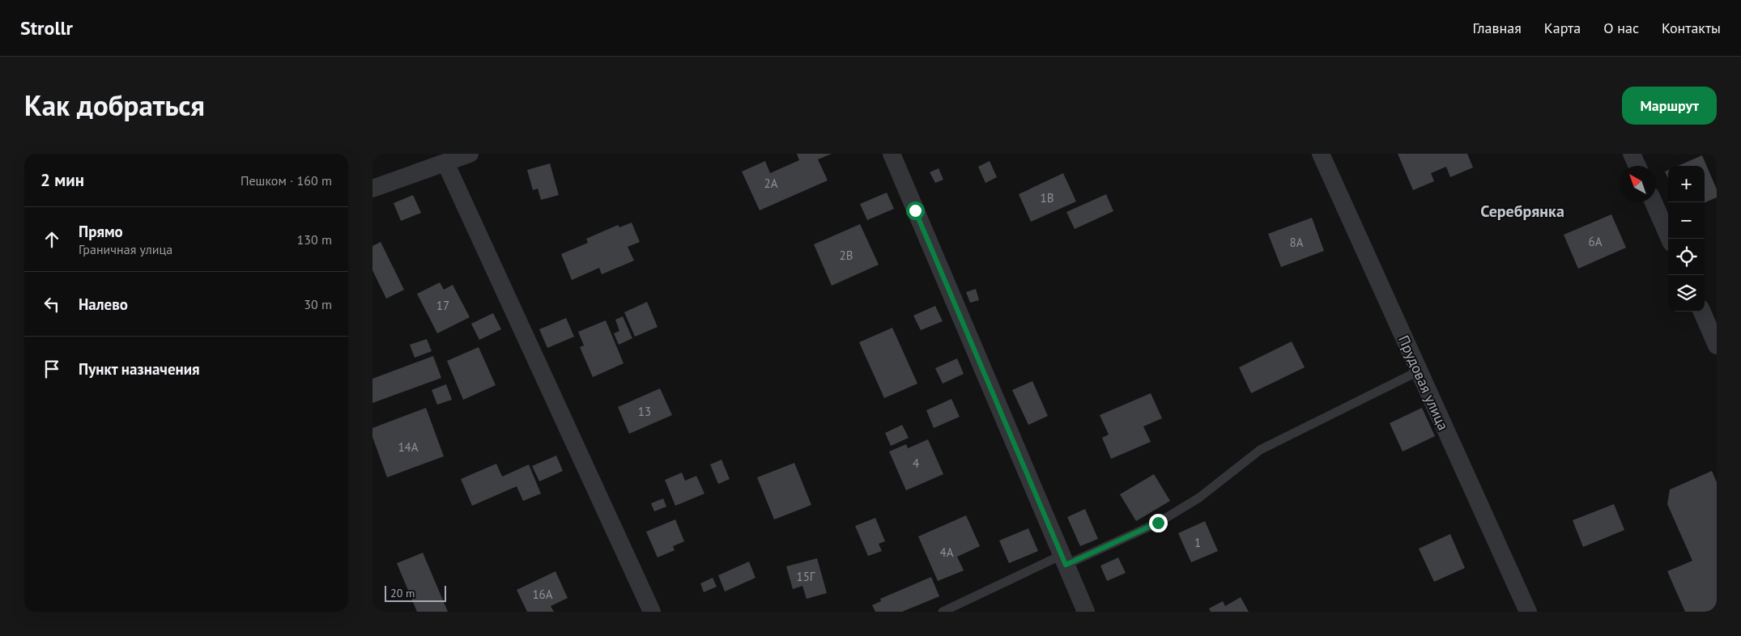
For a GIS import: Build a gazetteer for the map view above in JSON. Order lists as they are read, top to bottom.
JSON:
{
  "streets": {
    "street": ["Прудовая улица"]
  },
  "districts": ["Серебрянка"],
  "house_numbers": [
    "2А",
    "1В",
    "6А",
    "8А",
    "2В",
    "17",
    "13",
    "14А",
    "4",
    "1",
    "4А",
    "15Г",
    "16А"
  ],
  "scale_bar": "20 m",
  "north": "top left",
  "page": {
    "header": "Strollr",
    "nav": [
      "Главная",
      "Карта",
      "О нас",
      "Контакты"
    ],
    "title": "Как добраться",
    "buttons": "Маршрут",
    "heading": ["2 мин", "Пешком · 160 m"],
    "map_buttons": ["+", "−"],
    "list": [
      ["Прямо", "Граничная улица", "130 m"],
      ["Налево", "30 m"],
      "Пункт назначения"
    ],
    "scale": "20 m"
  }
}
